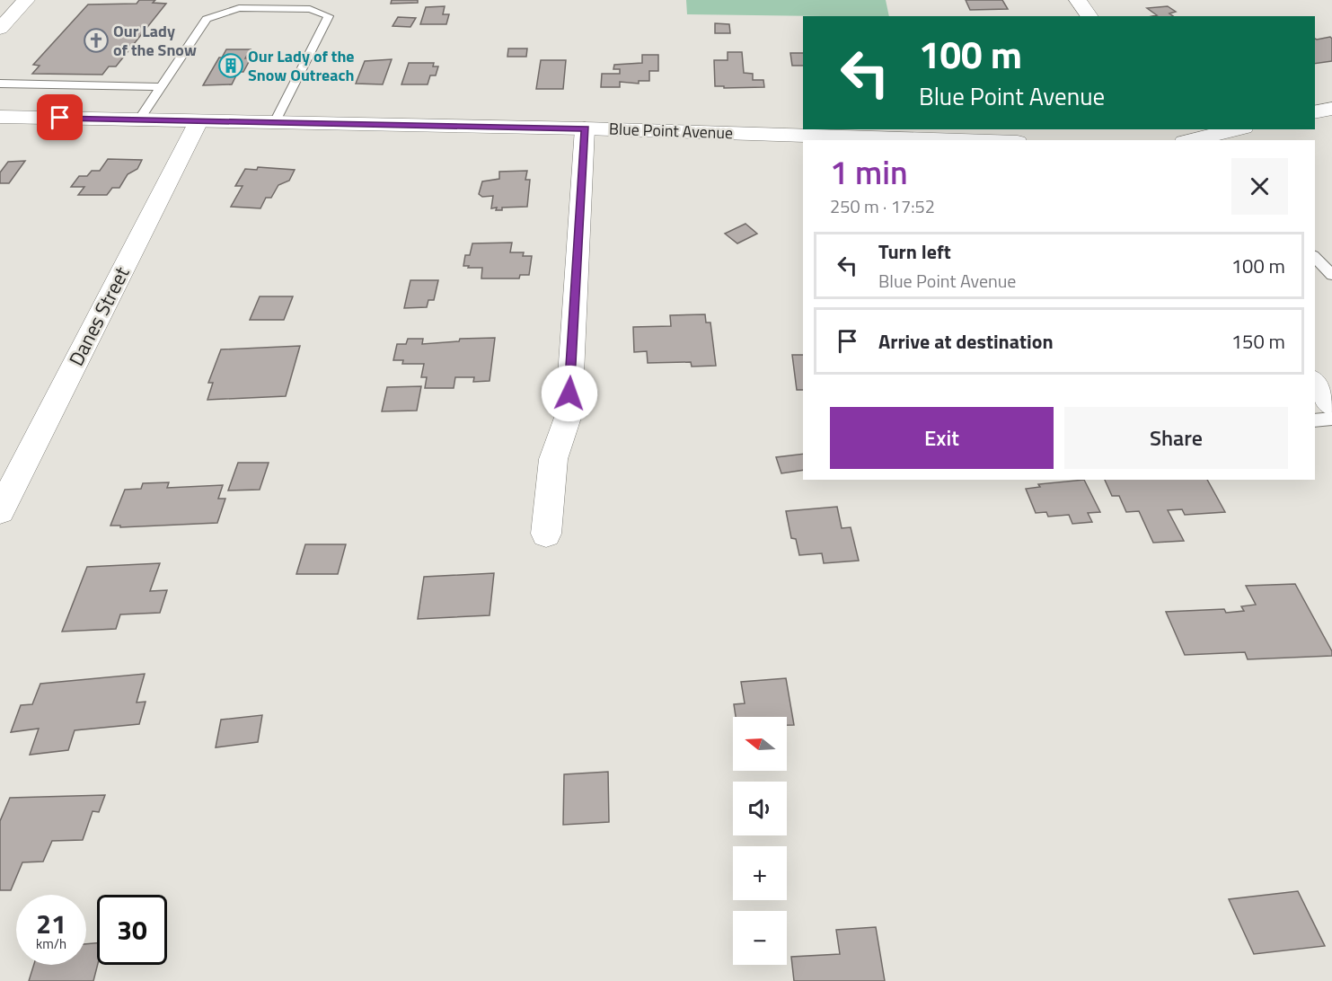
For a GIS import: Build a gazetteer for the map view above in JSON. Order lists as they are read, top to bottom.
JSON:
{
  "streets": {
    "street": ["Blue Point Avenue", "Danes Street"]
  },
  "crossings": [
    ["Blue Point Avenue", "Danes Street"]
  ],
  "places": {
    "church": ["Our Lady of the Snow"],
    "building": ["Our Lady of the Snow Outreach"]
  },
  "north": "left",
  "page": {
    "turn": ["100 m", "Blue Point Avenue"],
    "heading": ["1 min", "250 m · 17:52"],
    "list": [
      {
        "name": "Turn left",
        "note": "Blue Point Avenue",
        "value": "100 m"
      },
      {
        "name": "Arrive at destination",
        "value": "150 m"
      }
    ],
    "buttons": ["Exit", "Share"],
    "map_buttons": ["+", "−"],
    "speed": "21 km/h",
    "limit": "30"
  }
}
